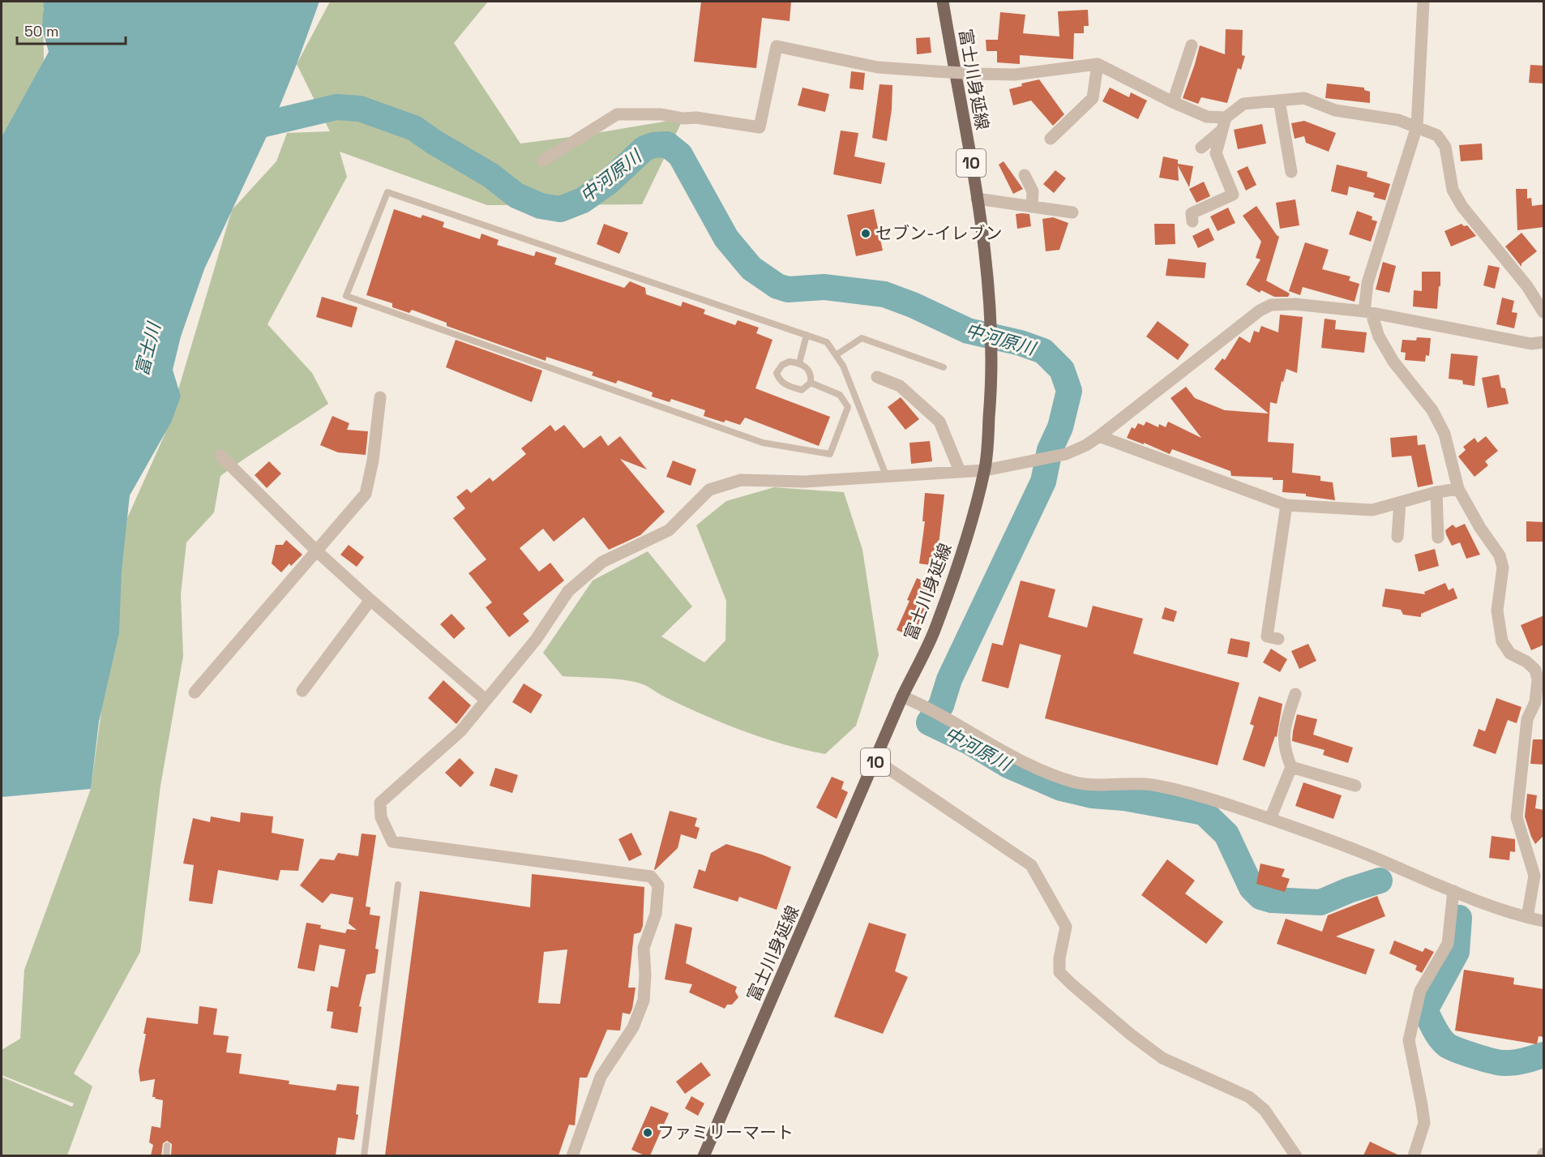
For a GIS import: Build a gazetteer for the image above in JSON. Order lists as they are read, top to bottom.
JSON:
{
  "streets": {
    "main road": ["富士川身延線", "10"]
  },
  "water": ["中河原川", "富士川"],
  "places": ["セブン-イレブン", "ファミリーマート"],
  "scale_bar": "50 m"
}
